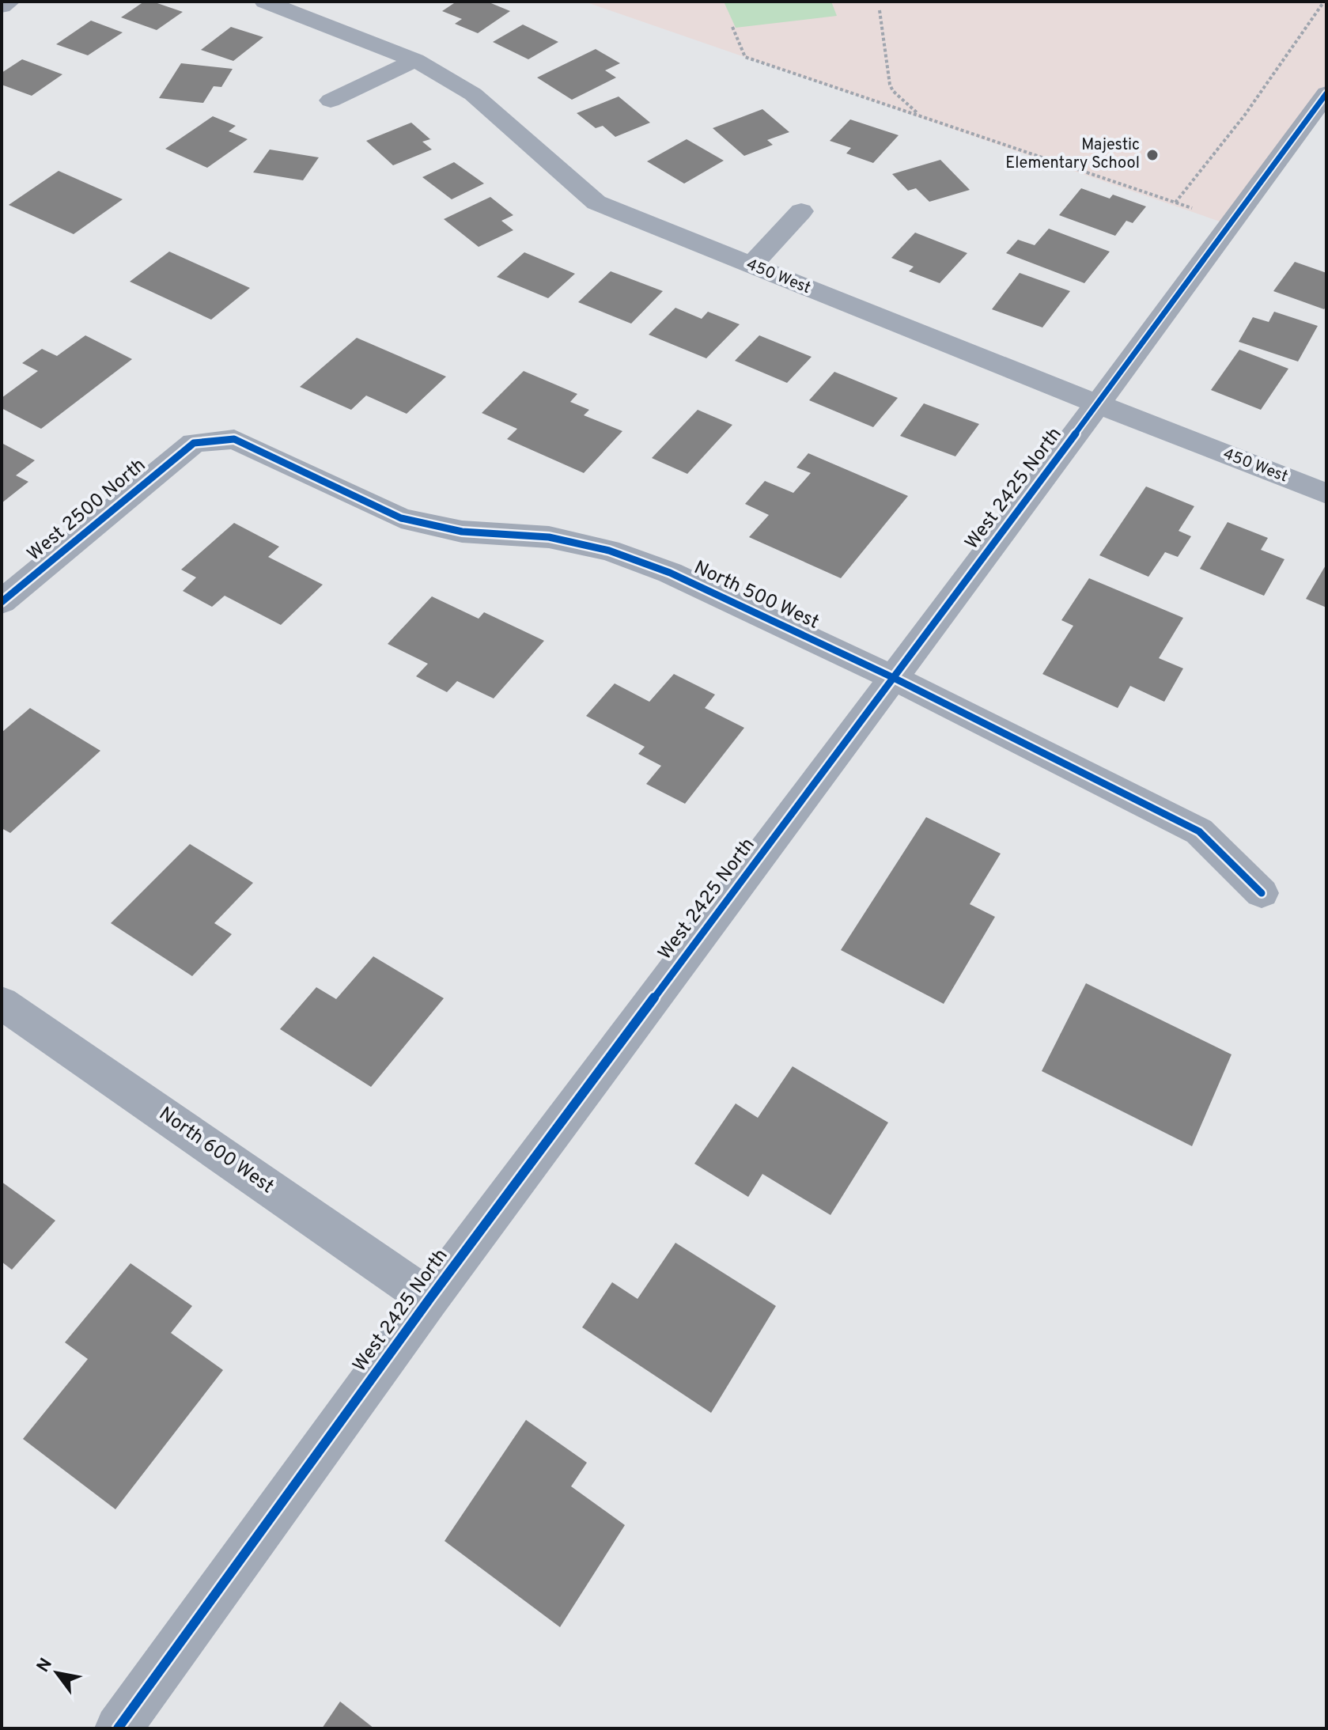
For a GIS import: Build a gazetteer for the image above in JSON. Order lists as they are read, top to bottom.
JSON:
{
  "streets": {
    "street": [
      "450 West",
      "West 2425 North",
      "West 2500 North",
      "North 500 West",
      "North 600 West"
    ]
  },
  "crossings": [
    ["450 West", "West 2425 North"],
    ["West 2425 North", "North 500 West"],
    ["West 2425 North", "North 600 West"],
    ["West 2500 North", "North 500 West"]
  ],
  "places": ["Majestic Elementary School"],
  "north": "top left"
}
